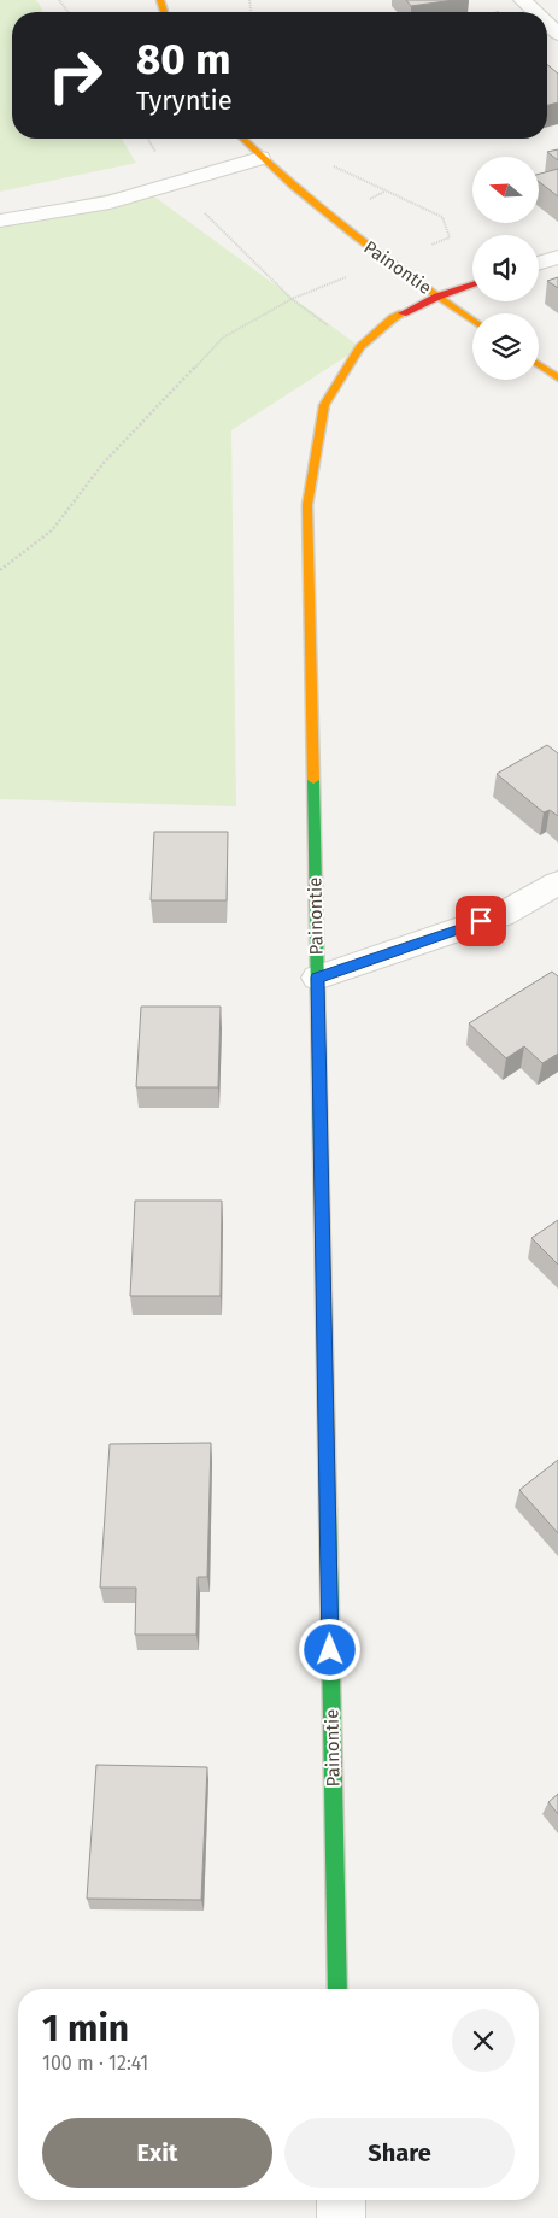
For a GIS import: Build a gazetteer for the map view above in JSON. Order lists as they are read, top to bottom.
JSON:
{
  "streets": {
    "street": ["Painontie"]
  },
  "north": "left",
  "page": {
    "turn": ["80 m", "Tyryntie"],
    "heading": ["1 min", "100 m · 12:41"],
    "buttons": ["Exit", "Share"]
  }
}
